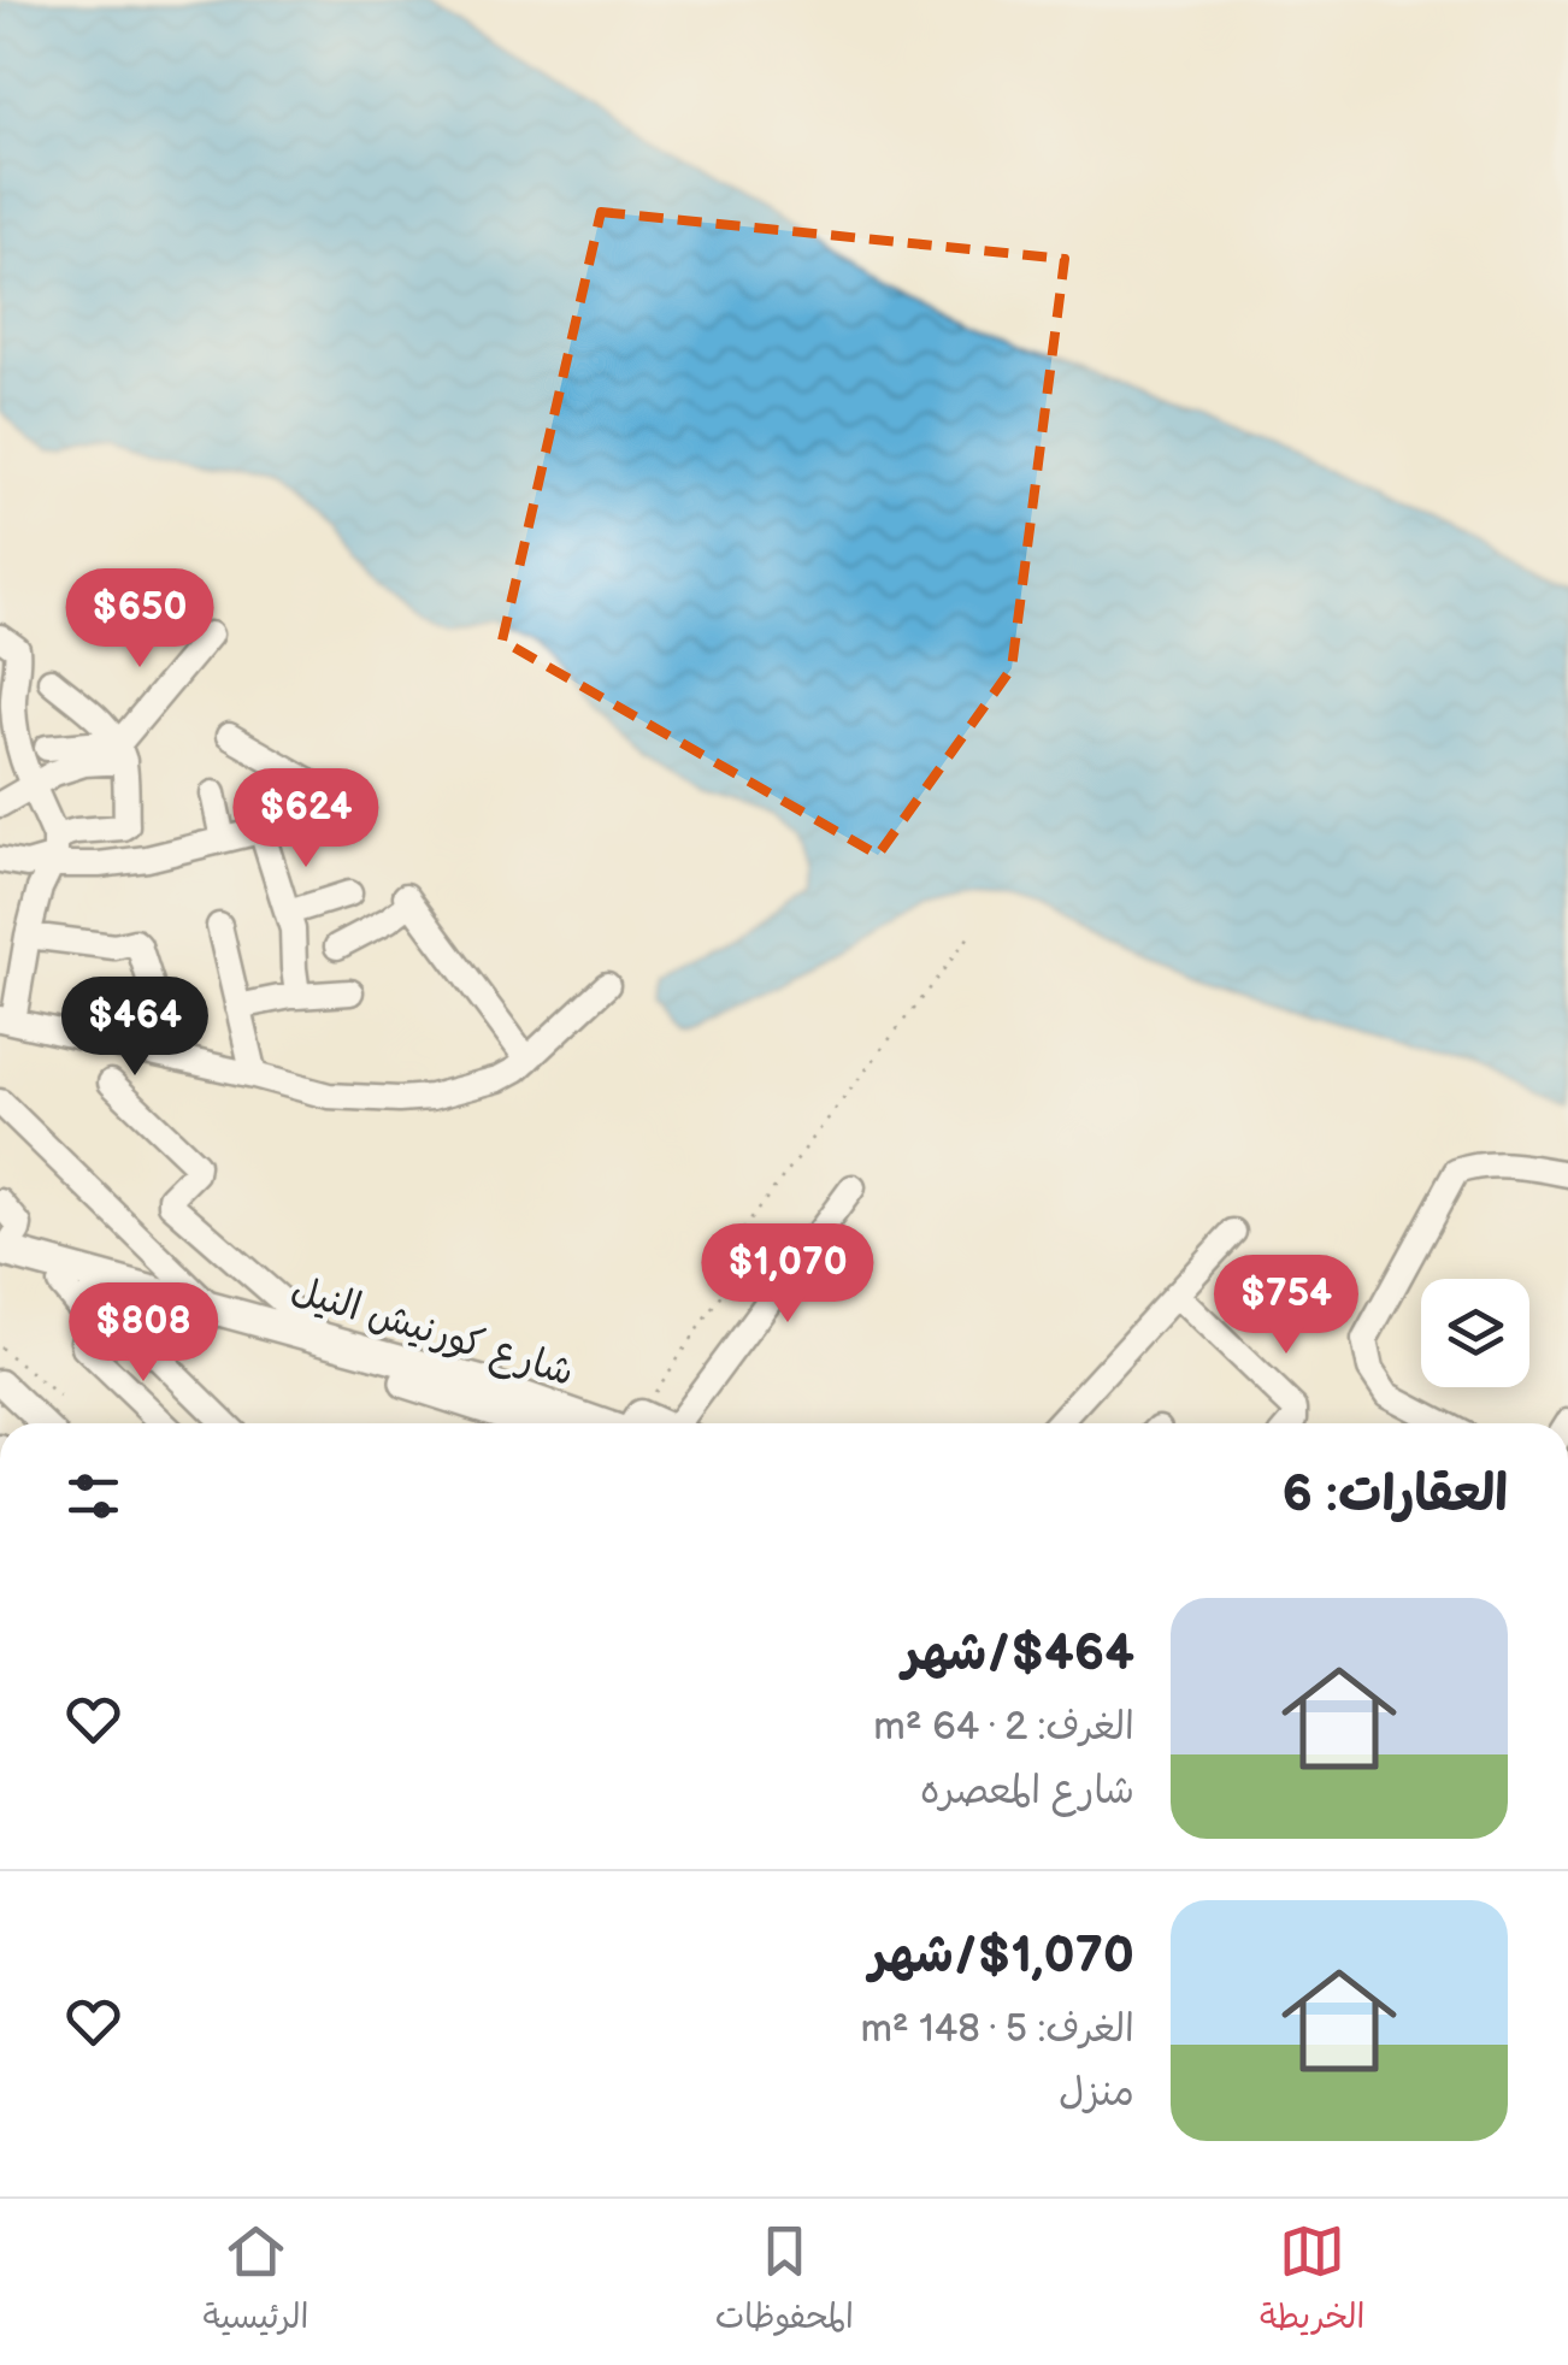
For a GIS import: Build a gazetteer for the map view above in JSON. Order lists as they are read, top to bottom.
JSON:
{
  "streets": {
    "main road": ["شارع كورنيش النيل"]
  },
  "page": {
    "price": [
      "$650",
      "$624",
      "$464",
      "$1,070",
      "$754",
      "$808"
    ],
    "heading": "العقارات: 6",
    "list": [
      {
        "name": "$464/شهر",
        "note": "الغرف: 2 · 64 m² · شارع المعصره"
      },
      {
        "name": "$1,070/شهر",
        "note": "الغرف: 5 · 148 m² · منزل"
      }
    ],
    "tabs": ["الخريطة", "المحفوظات", "الرئيسية"]
  }
}
